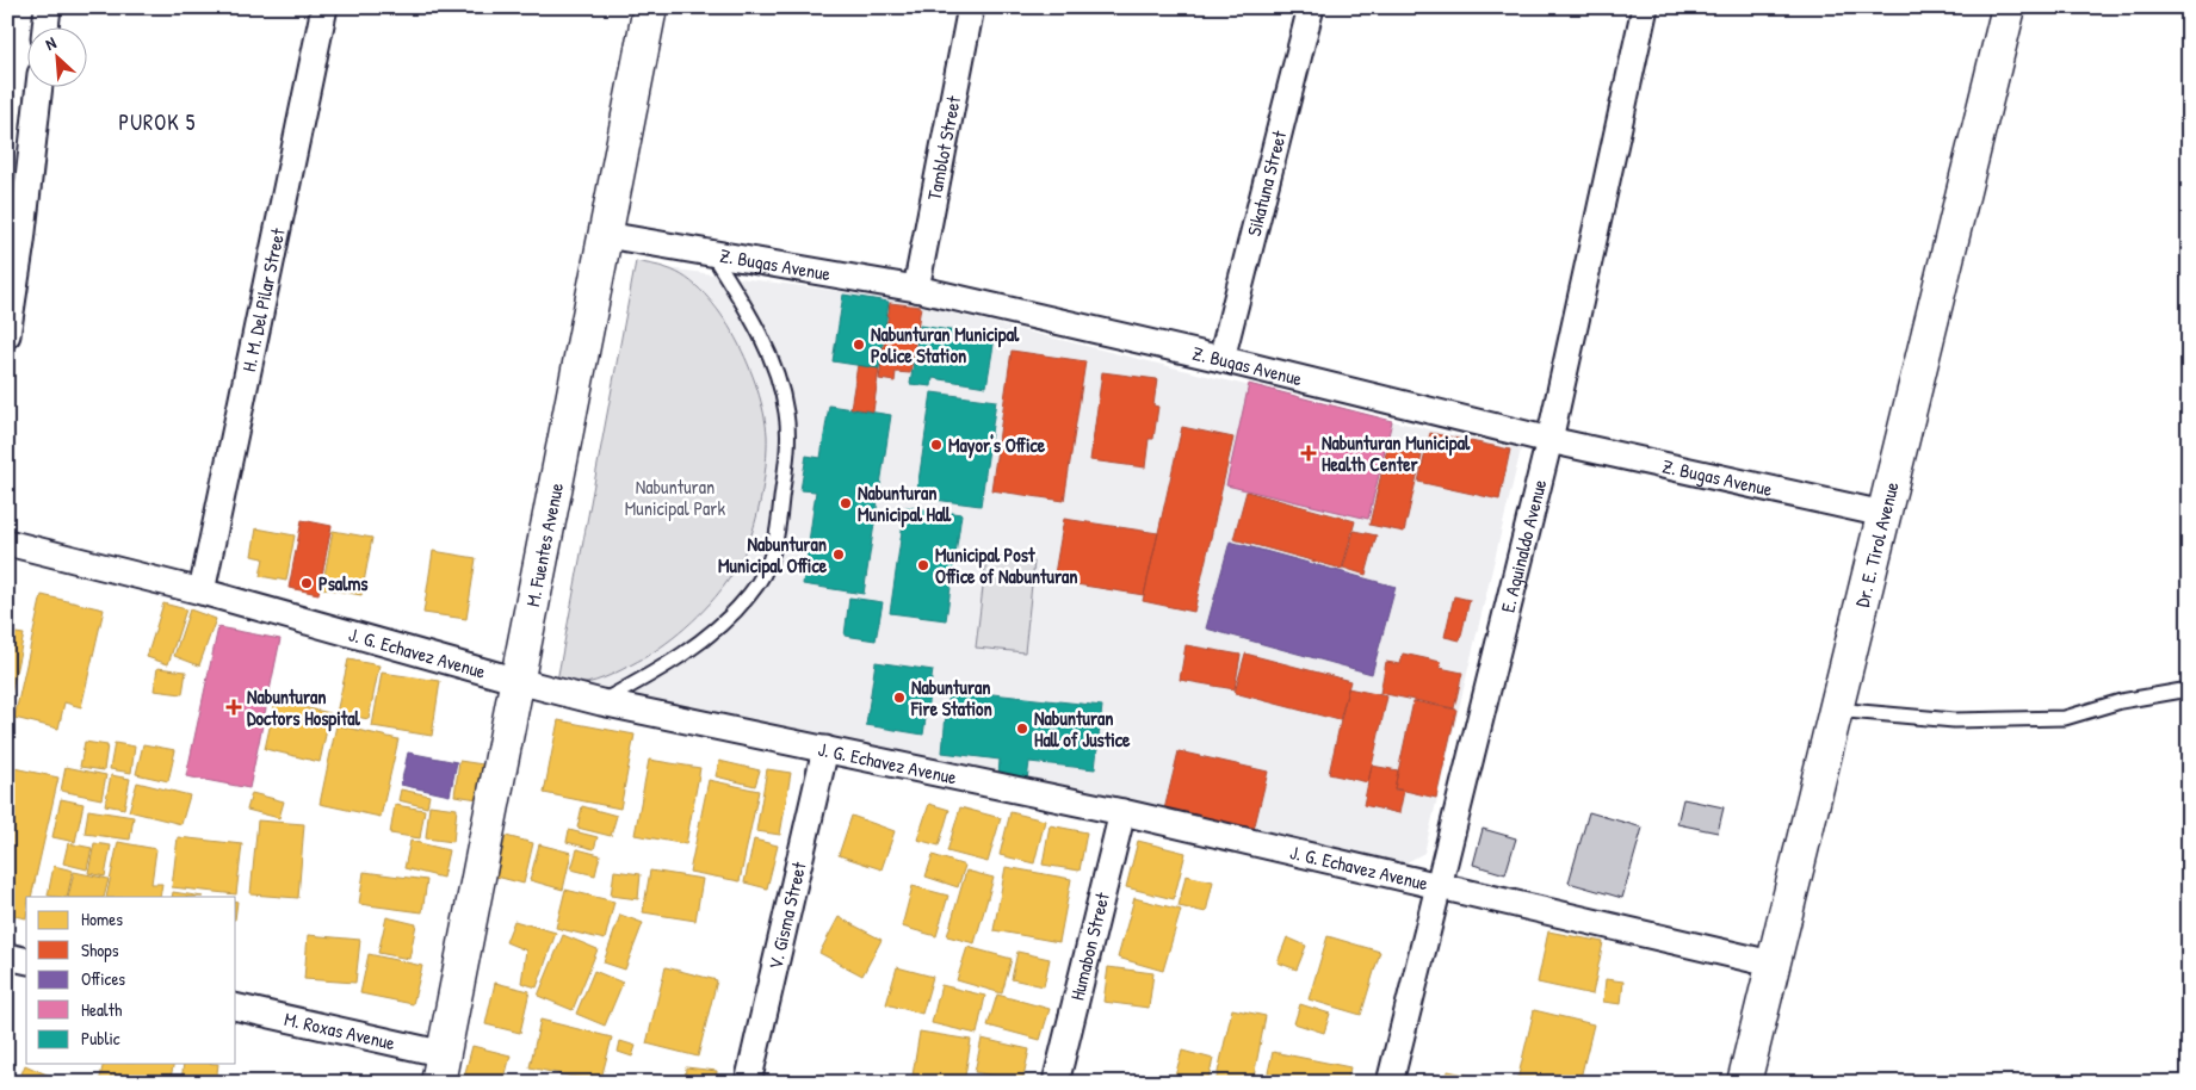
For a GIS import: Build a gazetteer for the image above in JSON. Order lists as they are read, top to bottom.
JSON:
{
  "streets": {
    "main road": ["M. Fuentes Avenue", "Dr. E. Tirol Avenue"],
    "street": [
      "Tamblot Street",
      "Sikatuna Street",
      "Z. Bugas Avenue",
      "H. M. Del Pilar Street",
      "E. Aguinaldo Avenue",
      "J. G. Echavez Avenue",
      "V. Gisma Street",
      "Humabon Street",
      "M. Roxas Avenue"
    ]
  },
  "crossings": [
    ["Tamblot Street", "Z. Bugas Avenue"],
    ["Sikatuna Street", "Z. Bugas Avenue"],
    ["Z. Bugas Avenue", "M. Fuentes Avenue"],
    ["Z. Bugas Avenue", "Dr. E. Tirol Avenue"],
    ["Z. Bugas Avenue", "E. Aguinaldo Avenue"],
    ["H. M. Del Pilar Street", "J. G. Echavez Avenue"],
    ["M. Fuentes Avenue", "J. G. Echavez Avenue"],
    ["M. Fuentes Avenue", "M. Roxas Avenue"],
    ["Dr. E. Tirol Avenue", "J. G. Echavez Avenue"],
    ["E. Aguinaldo Avenue", "J. G. Echavez Avenue"],
    ["J. G. Echavez Avenue", "V. Gisma Street"],
    ["J. G. Echavez Avenue", "Humabon Street"]
  ],
  "districts": ["PUROK 5"],
  "parks": ["Nabunturan Municipal Park"],
  "places": {
    "other": [
      "Nabunturan Municipal Police Station",
      "Mayor's Office",
      "Nabunturan Municipal Hall",
      "Nabunturan Municipal Office",
      "Municipal Post Office of Nabunturan",
      "Psalms",
      "Nabunturan Fire Station",
      "Nabunturan Hall of Justice"
    ],
    "health": ["Nabunturan Municipal Health Center", "Nabunturan Doctors Hospital"]
  },
  "legend": [
    "Homes",
    "Shops",
    "Offices",
    "Health",
    "Public"
  ],
  "north": "top left"
}
